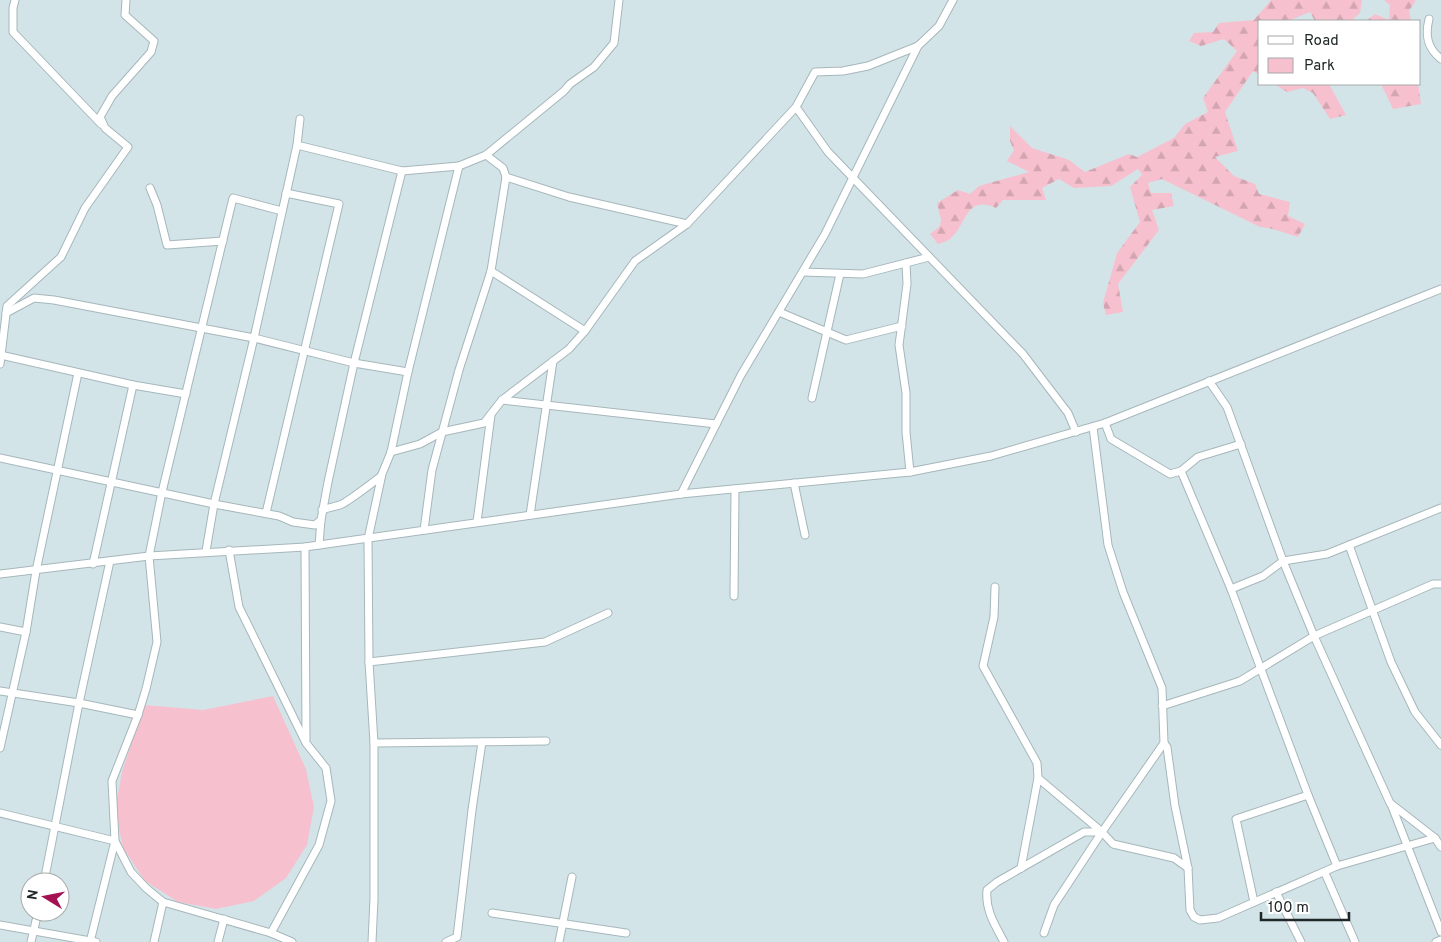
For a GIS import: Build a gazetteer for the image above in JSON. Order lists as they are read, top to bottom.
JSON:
{
  "legend": ["Road", "Park"],
  "scale_bar": "100 m",
  "north": "left"
}
